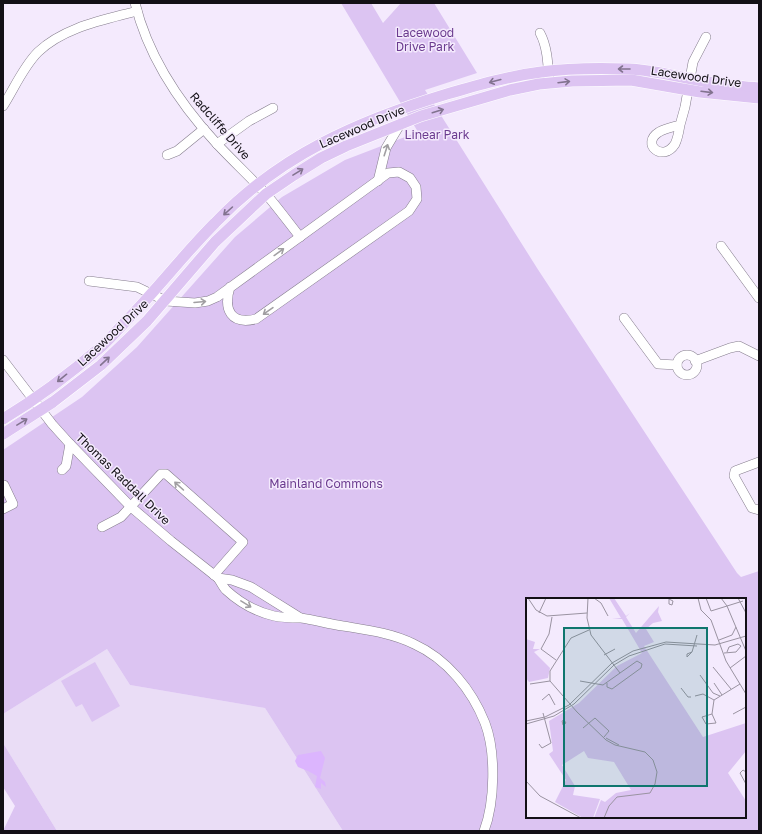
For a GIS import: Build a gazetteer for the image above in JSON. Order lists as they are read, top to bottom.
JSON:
{
  "streets": {
    "main road": ["Lacewood Drive"],
    "street": ["Radcliffe Drive", "Thomas Raddall Drive"]
  },
  "crossings": [
    ["Lacewood Drive", "Radcliffe Drive"],
    ["Lacewood Drive", "Thomas Raddall Drive"]
  ],
  "parks": ["Lacewood Drive Park", "Linear Park", "Mainland Commons"]
}
